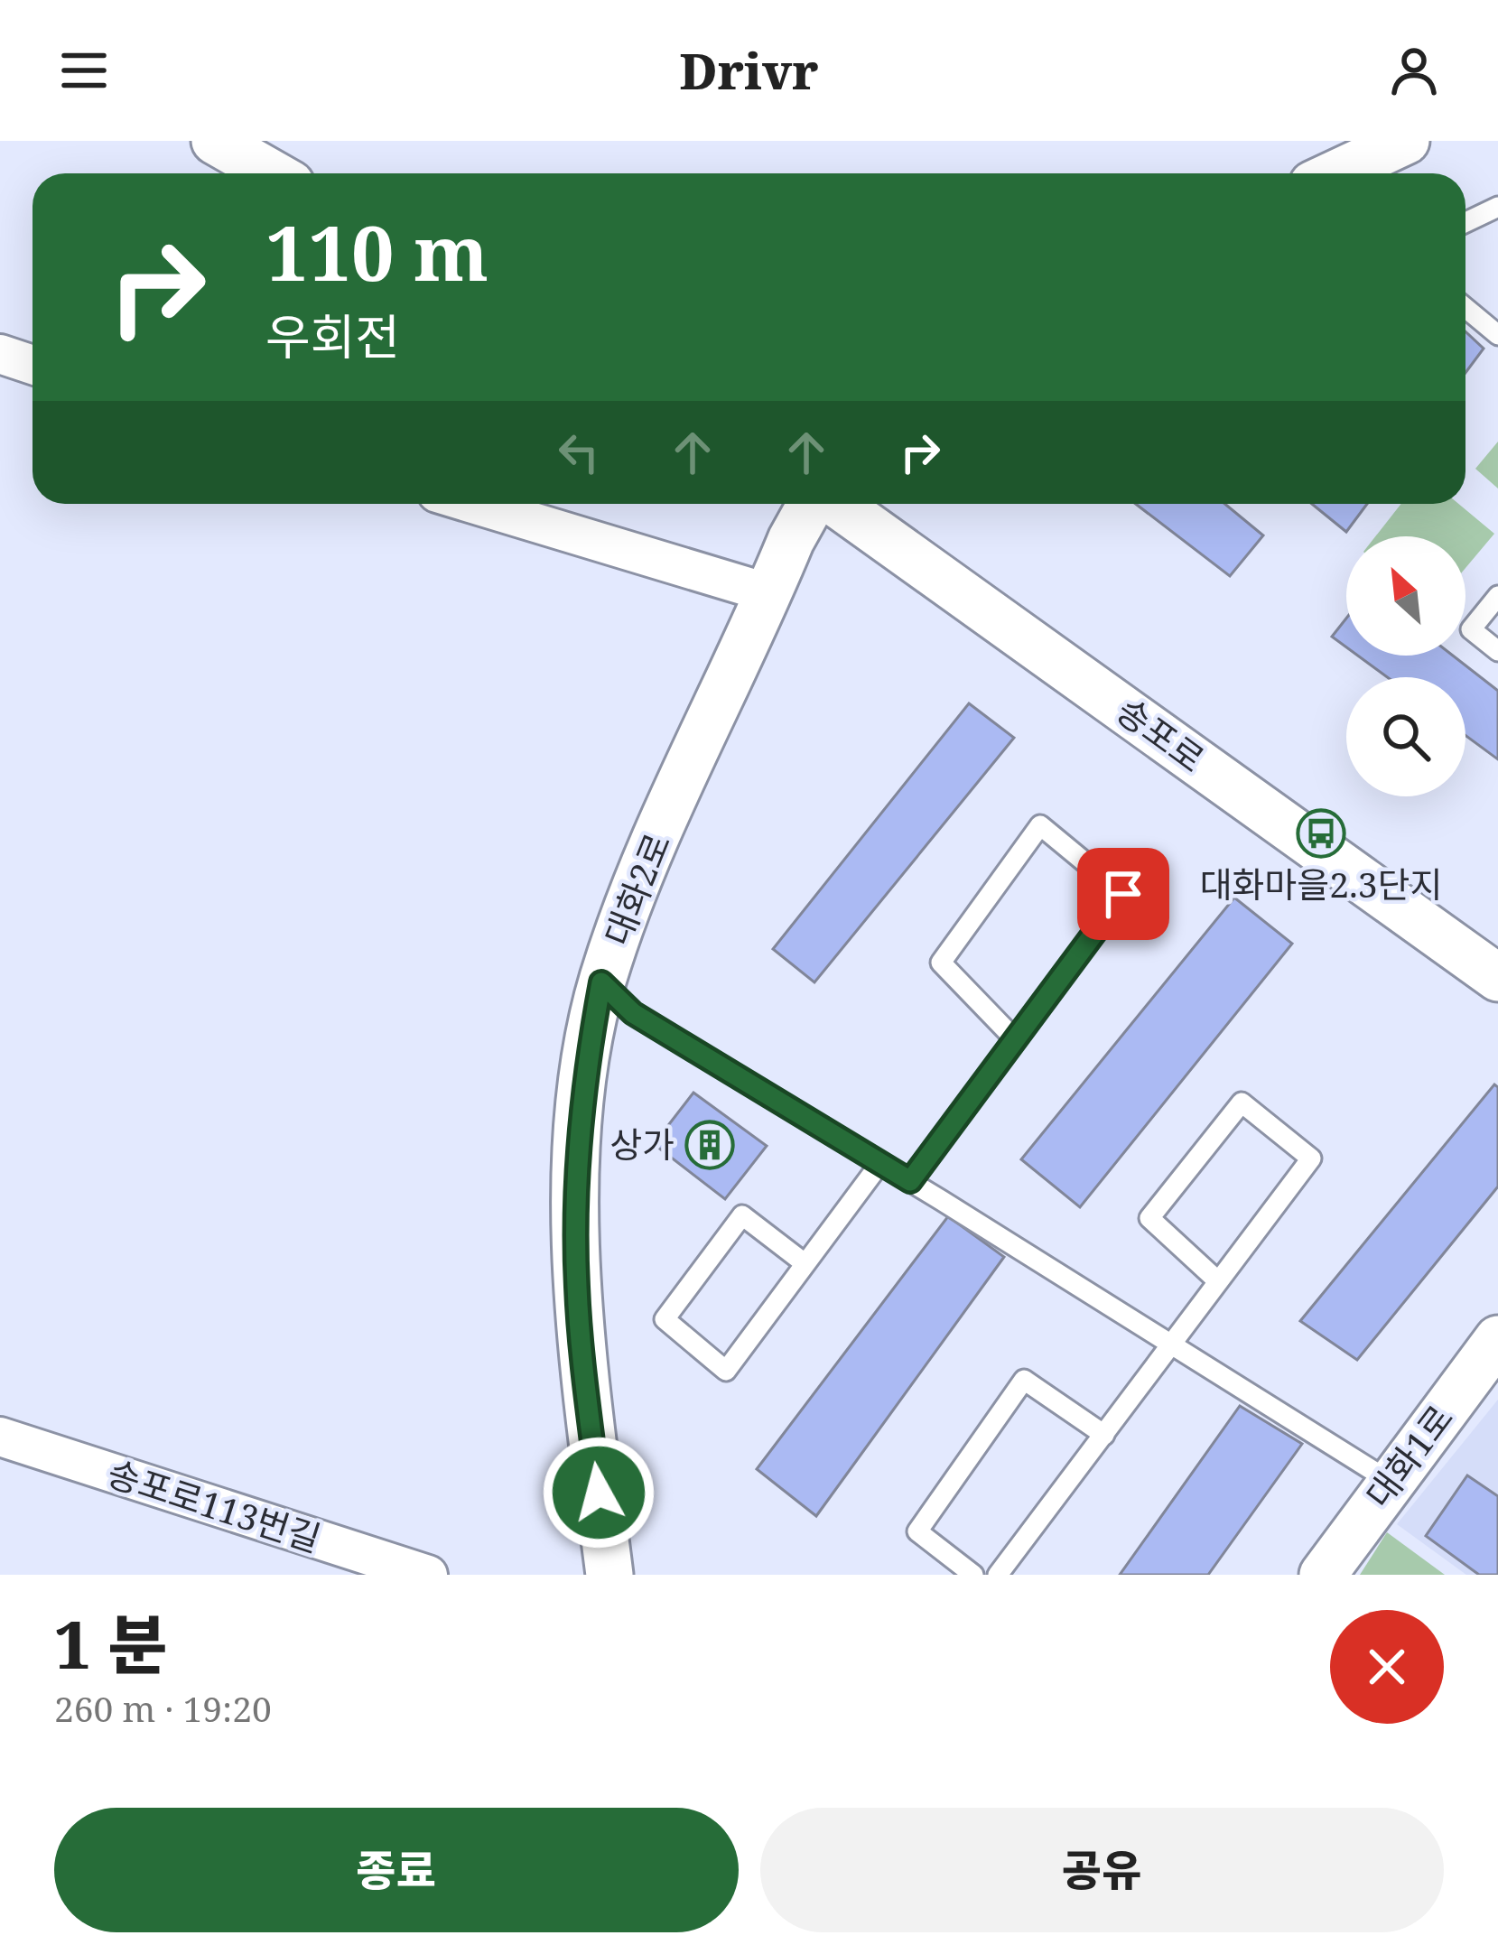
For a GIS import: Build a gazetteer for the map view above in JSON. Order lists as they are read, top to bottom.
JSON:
{
  "streets": {
    "street": [
      "송포로",
      "대화2로",
      "대화1로",
      "송포로113번길"
    ]
  },
  "places": {
    "bus stop": ["대화마을2.3단지"],
    "building": ["상가"]
  },
  "north": "top left",
  "page": {
    "header": "Drivr",
    "turn": ["110 m", "우회전"],
    "heading": ["1 분", "260 m · 19:20"],
    "buttons": ["종료", "공유"]
  }
}
